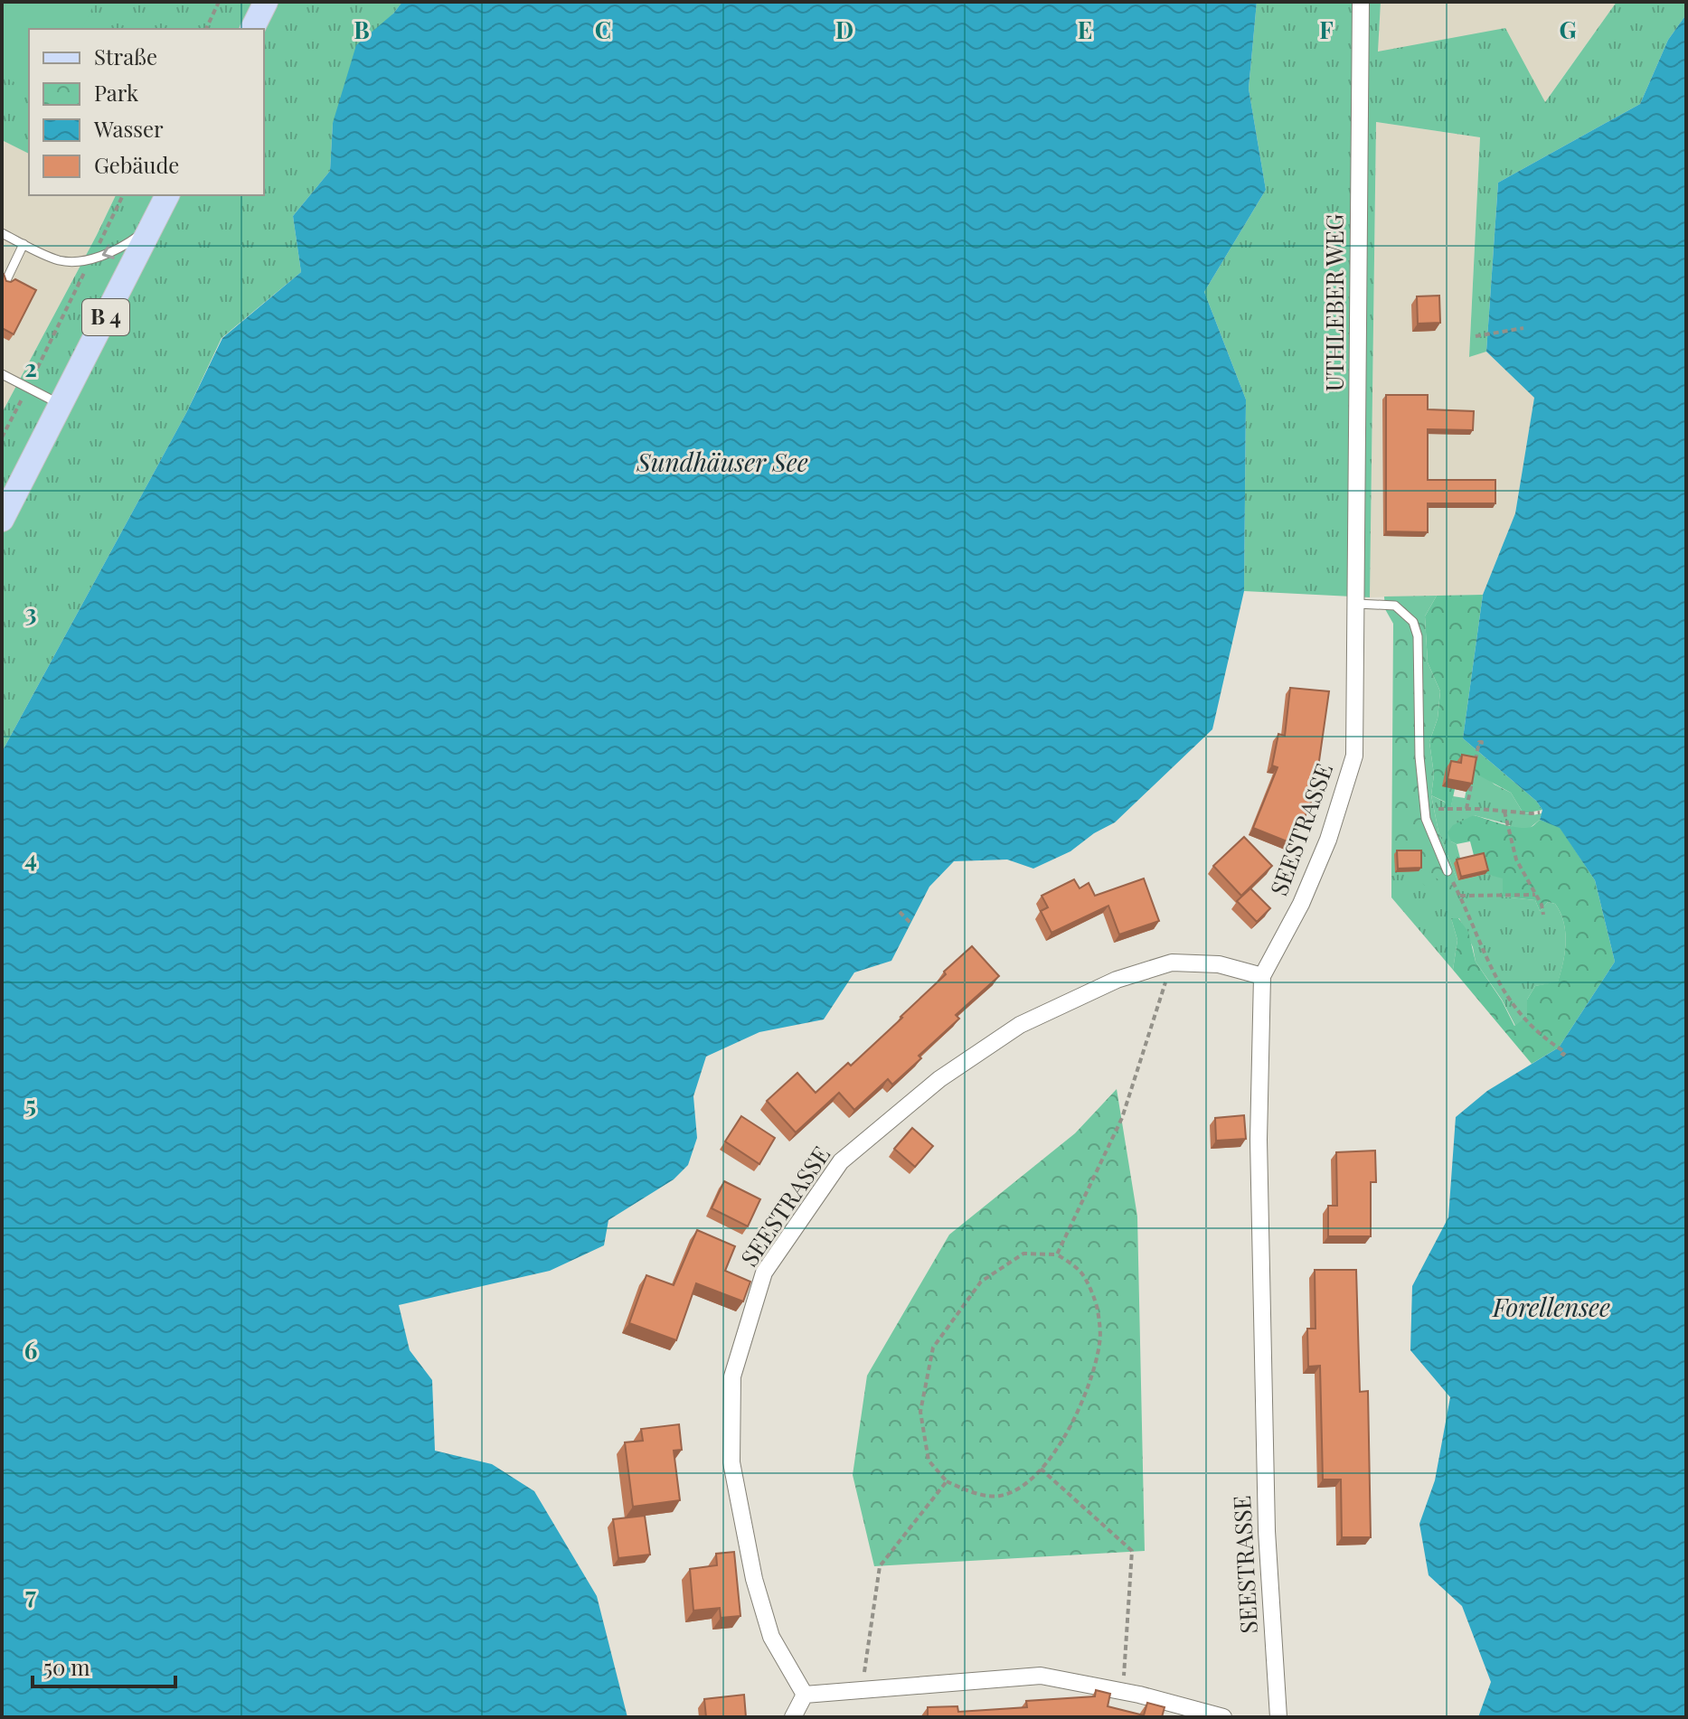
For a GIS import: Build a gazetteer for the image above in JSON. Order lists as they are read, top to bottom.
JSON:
{
  "streets": {
    "main road": ["B 4"],
    "street": ["UTHLEBER WEG", "SEESTRASSE"]
  },
  "crossings": [
    ["UTHLEBER WEG", "SEESTRASSE"]
  ],
  "water": ["Sundhäuser See", "Forellensee"],
  "legend": [
    "Straße",
    "Park",
    "Wasser",
    "Gebäude"
  ],
  "scale_bar": "50 m",
  "grid": {
    "columns": [
      "B",
      "C",
      "D",
      "E",
      "F",
      "G"
    ],
    "rows": [
      "2",
      "3",
      "4",
      "5",
      "6",
      "7"
    ]
  }
}
